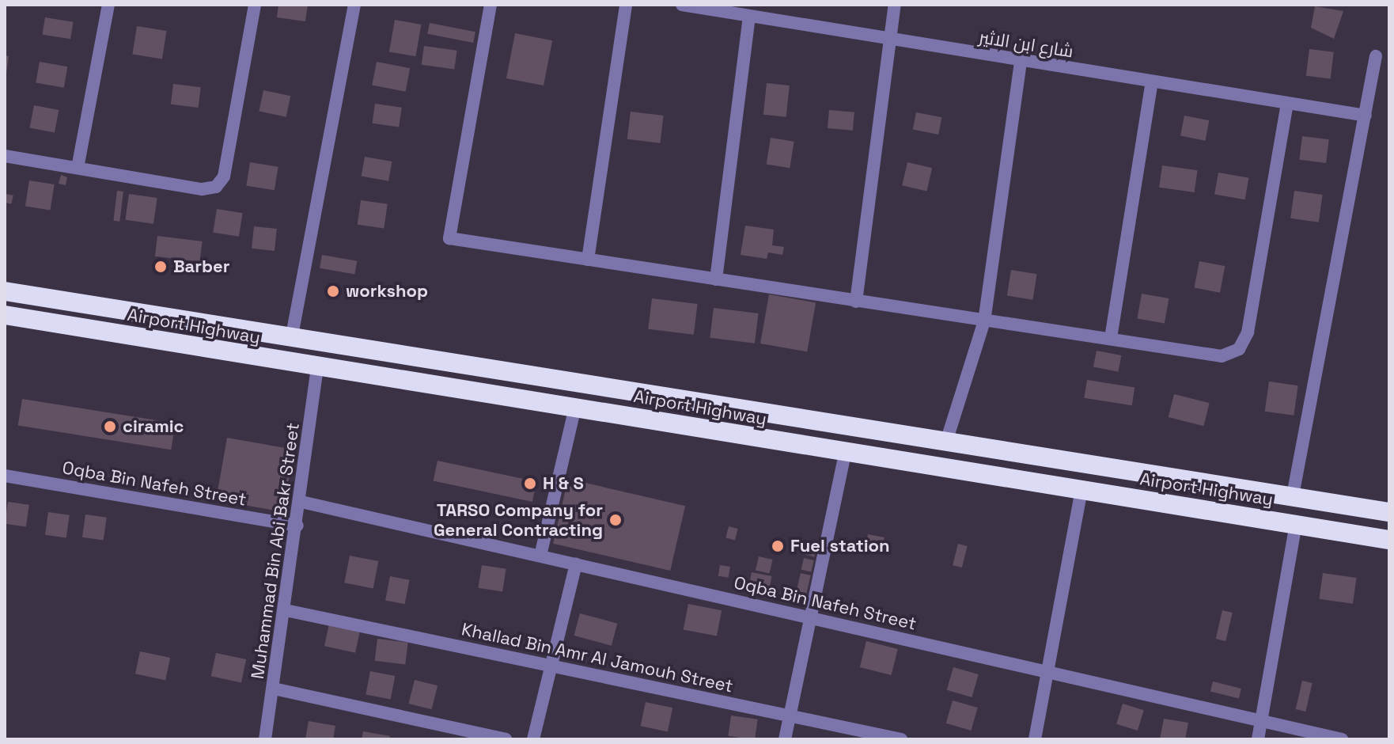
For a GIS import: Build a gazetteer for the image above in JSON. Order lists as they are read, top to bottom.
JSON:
{
  "streets": {
    "highway": ["Airport Highway"],
    "street": [
      "شارع ابن الاثير",
      "Oqba Bin Nafeh Street",
      "Muhammad Bin Abi Bakr Street",
      "Khallad Bin Amr Al Jamouh Street"
    ]
  },
  "crossings": [
    ["Airport Highway", "Muhammad Bin Abi Bakr Street"],
    ["Oqba Bin Nafeh Street", "Muhammad Bin Abi Bakr Street"],
    ["Muhammad Bin Abi Bakr Street", "Khallad Bin Amr Al Jamouh Street"]
  ],
  "places": [
    "Barber",
    "workshop",
    "ciramic",
    "H & S",
    "TARSO Company for General Contracting",
    "Fuel station"
  ]
}
